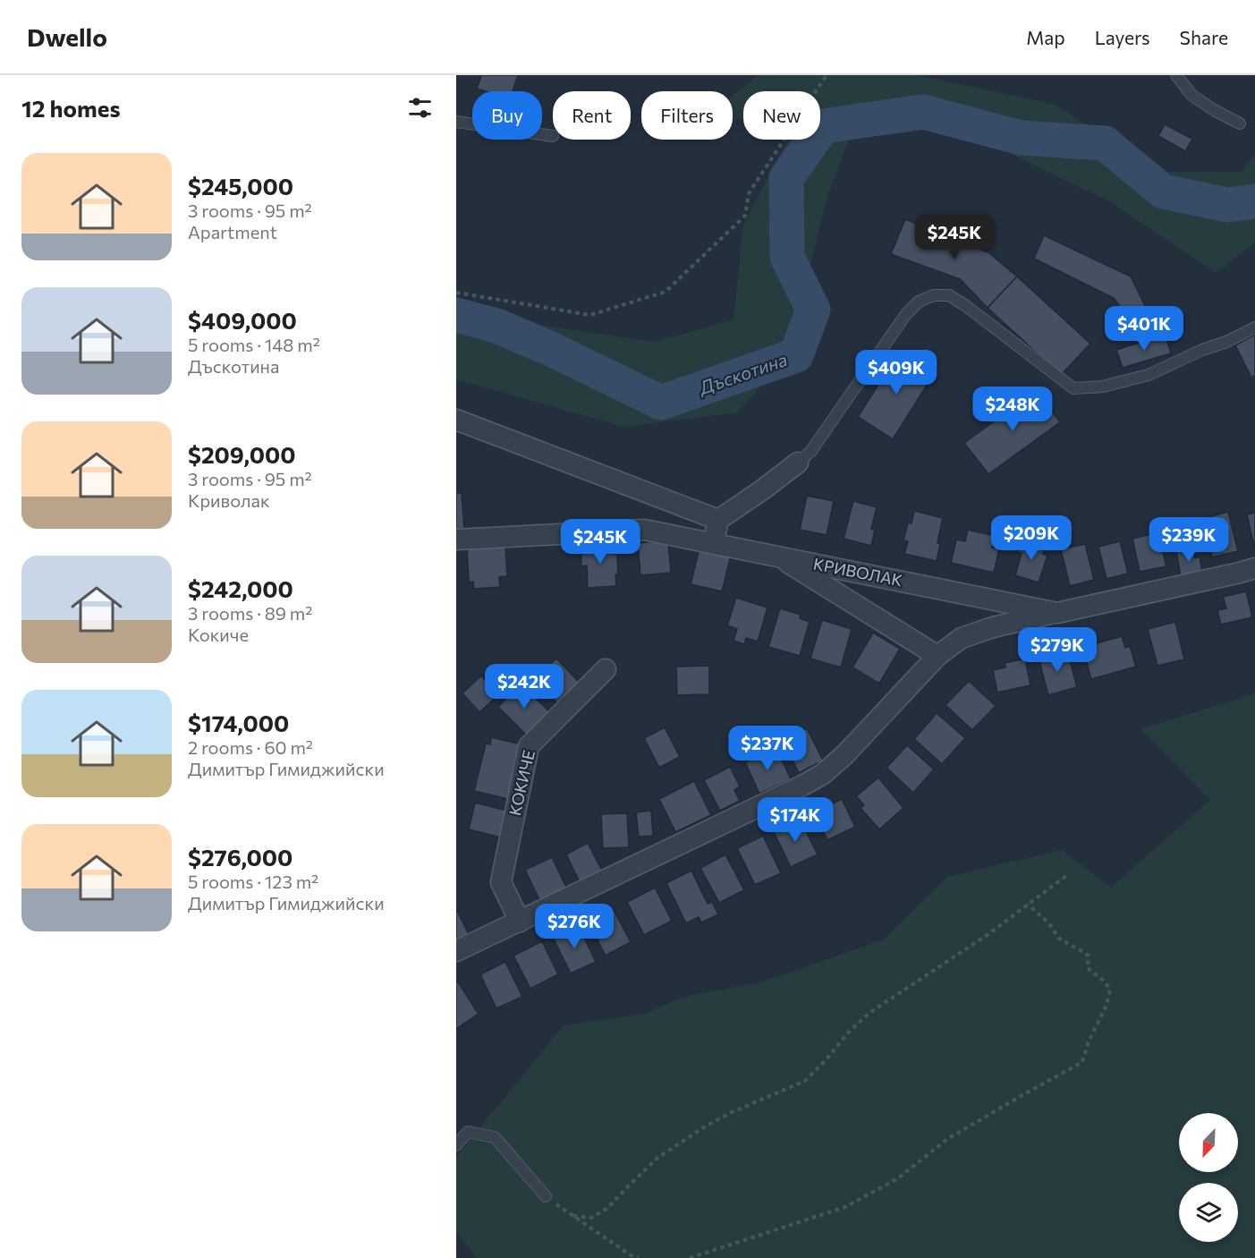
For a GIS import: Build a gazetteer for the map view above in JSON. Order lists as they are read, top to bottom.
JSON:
{
  "streets": {
    "street": ["КРИВОЛАК", "КОКИЧЕ"]
  },
  "water": ["Дъскотина"],
  "north": "bottom left",
  "page": {
    "header": "Dwello",
    "nav": ["Map", "Layers", "Share"],
    "heading": "12 homes",
    "chip": [
      "Buy",
      "Rent",
      "Filters",
      "New"
    ],
    "list": [
      {
        "name": "$245,000",
        "note": "3 rooms · 95 m² · Apartment"
      },
      {
        "name": "$409,000",
        "note": "5 rooms · 148 m² · Дъскотина"
      },
      {
        "name": "$209,000",
        "note": "3 rooms · 95 m² · Криволак"
      },
      {
        "name": "$242,000",
        "note": "3 rooms · 89 m² · Кокиче"
      },
      {
        "name": "$174,000",
        "note": "2 rooms · 60 m² · Димитър Гимиджийски"
      },
      {
        "name": "$276,000",
        "note": "5 rooms · 123 m² · Димитър Гимиджийски"
      }
    ],
    "price": [
      "$245K",
      "$401K",
      "$409K",
      "$248K",
      "$209K",
      "$239K",
      "$245K",
      "$279K",
      "$242K",
      "$237K",
      "$174K",
      "$276K"
    ]
  }
}
